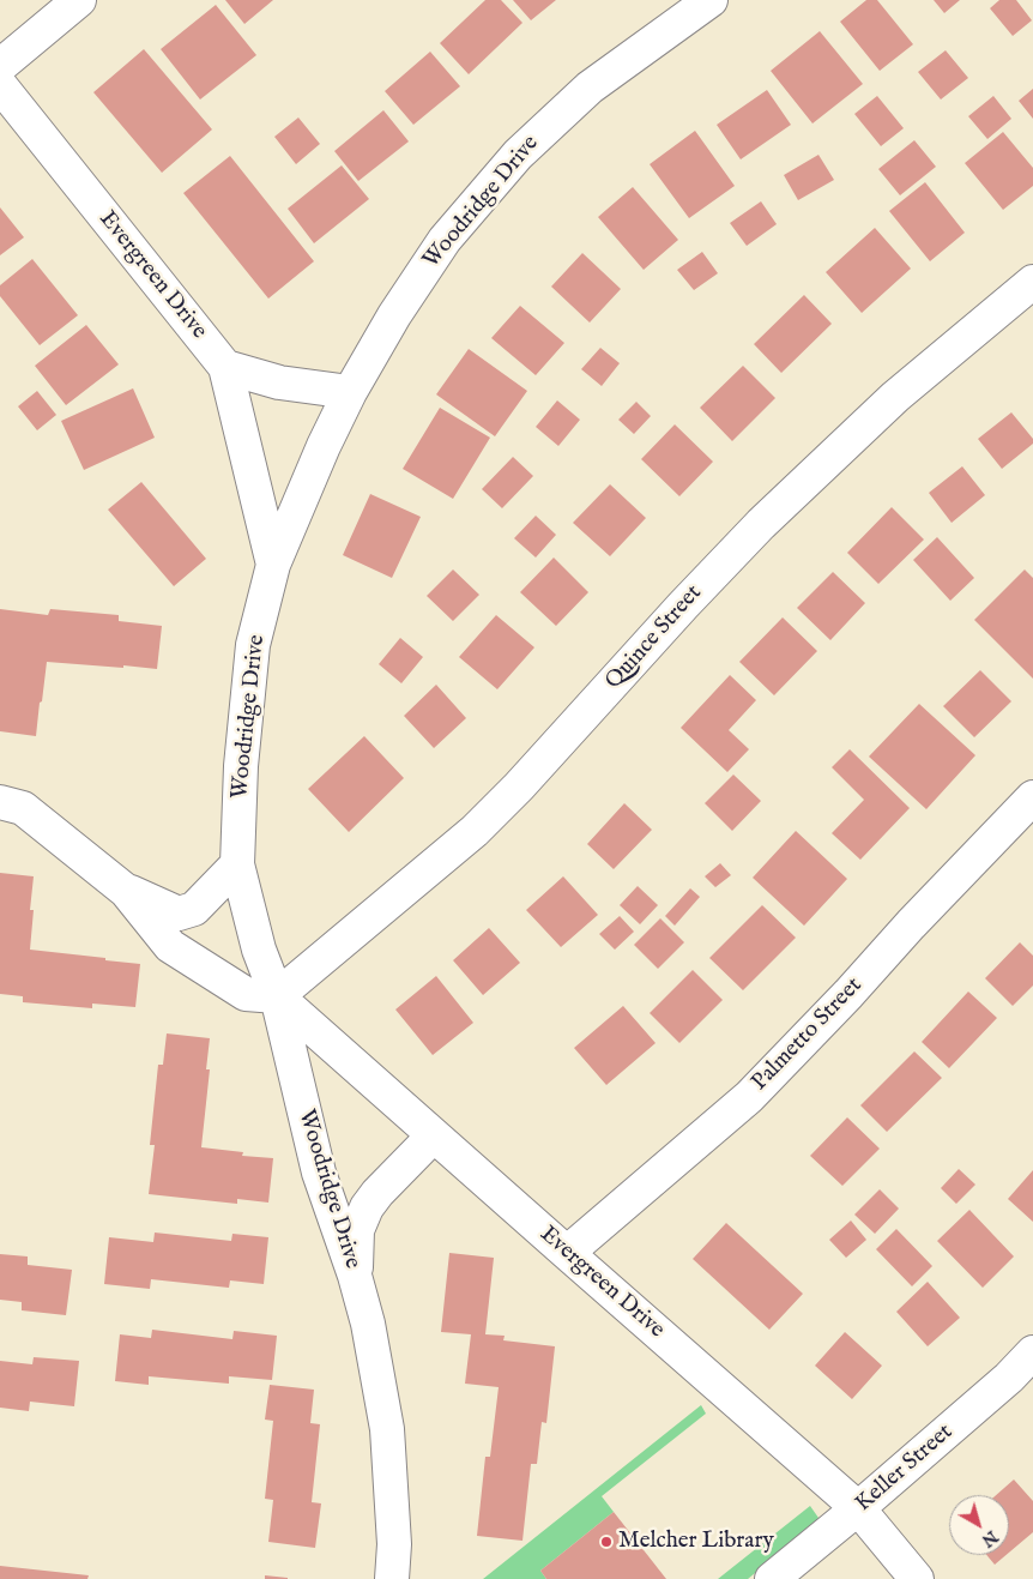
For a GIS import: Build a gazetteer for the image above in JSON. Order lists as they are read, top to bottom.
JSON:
{
  "streets": {
    "street": [
      "Woodridge Drive",
      "Evergreen Drive",
      "Quince Street",
      "Palmetto Street",
      "Keller Street"
    ]
  },
  "crossings": [
    ["Woodridge Drive", "Evergreen Drive"],
    ["Woodridge Drive", "Quince Street"],
    ["Evergreen Drive", "Quince Street"],
    ["Evergreen Drive", "Palmetto Street"],
    ["Evergreen Drive", "Keller Street"]
  ],
  "places": ["Melcher Library"],
  "north": "bottom right"
}
